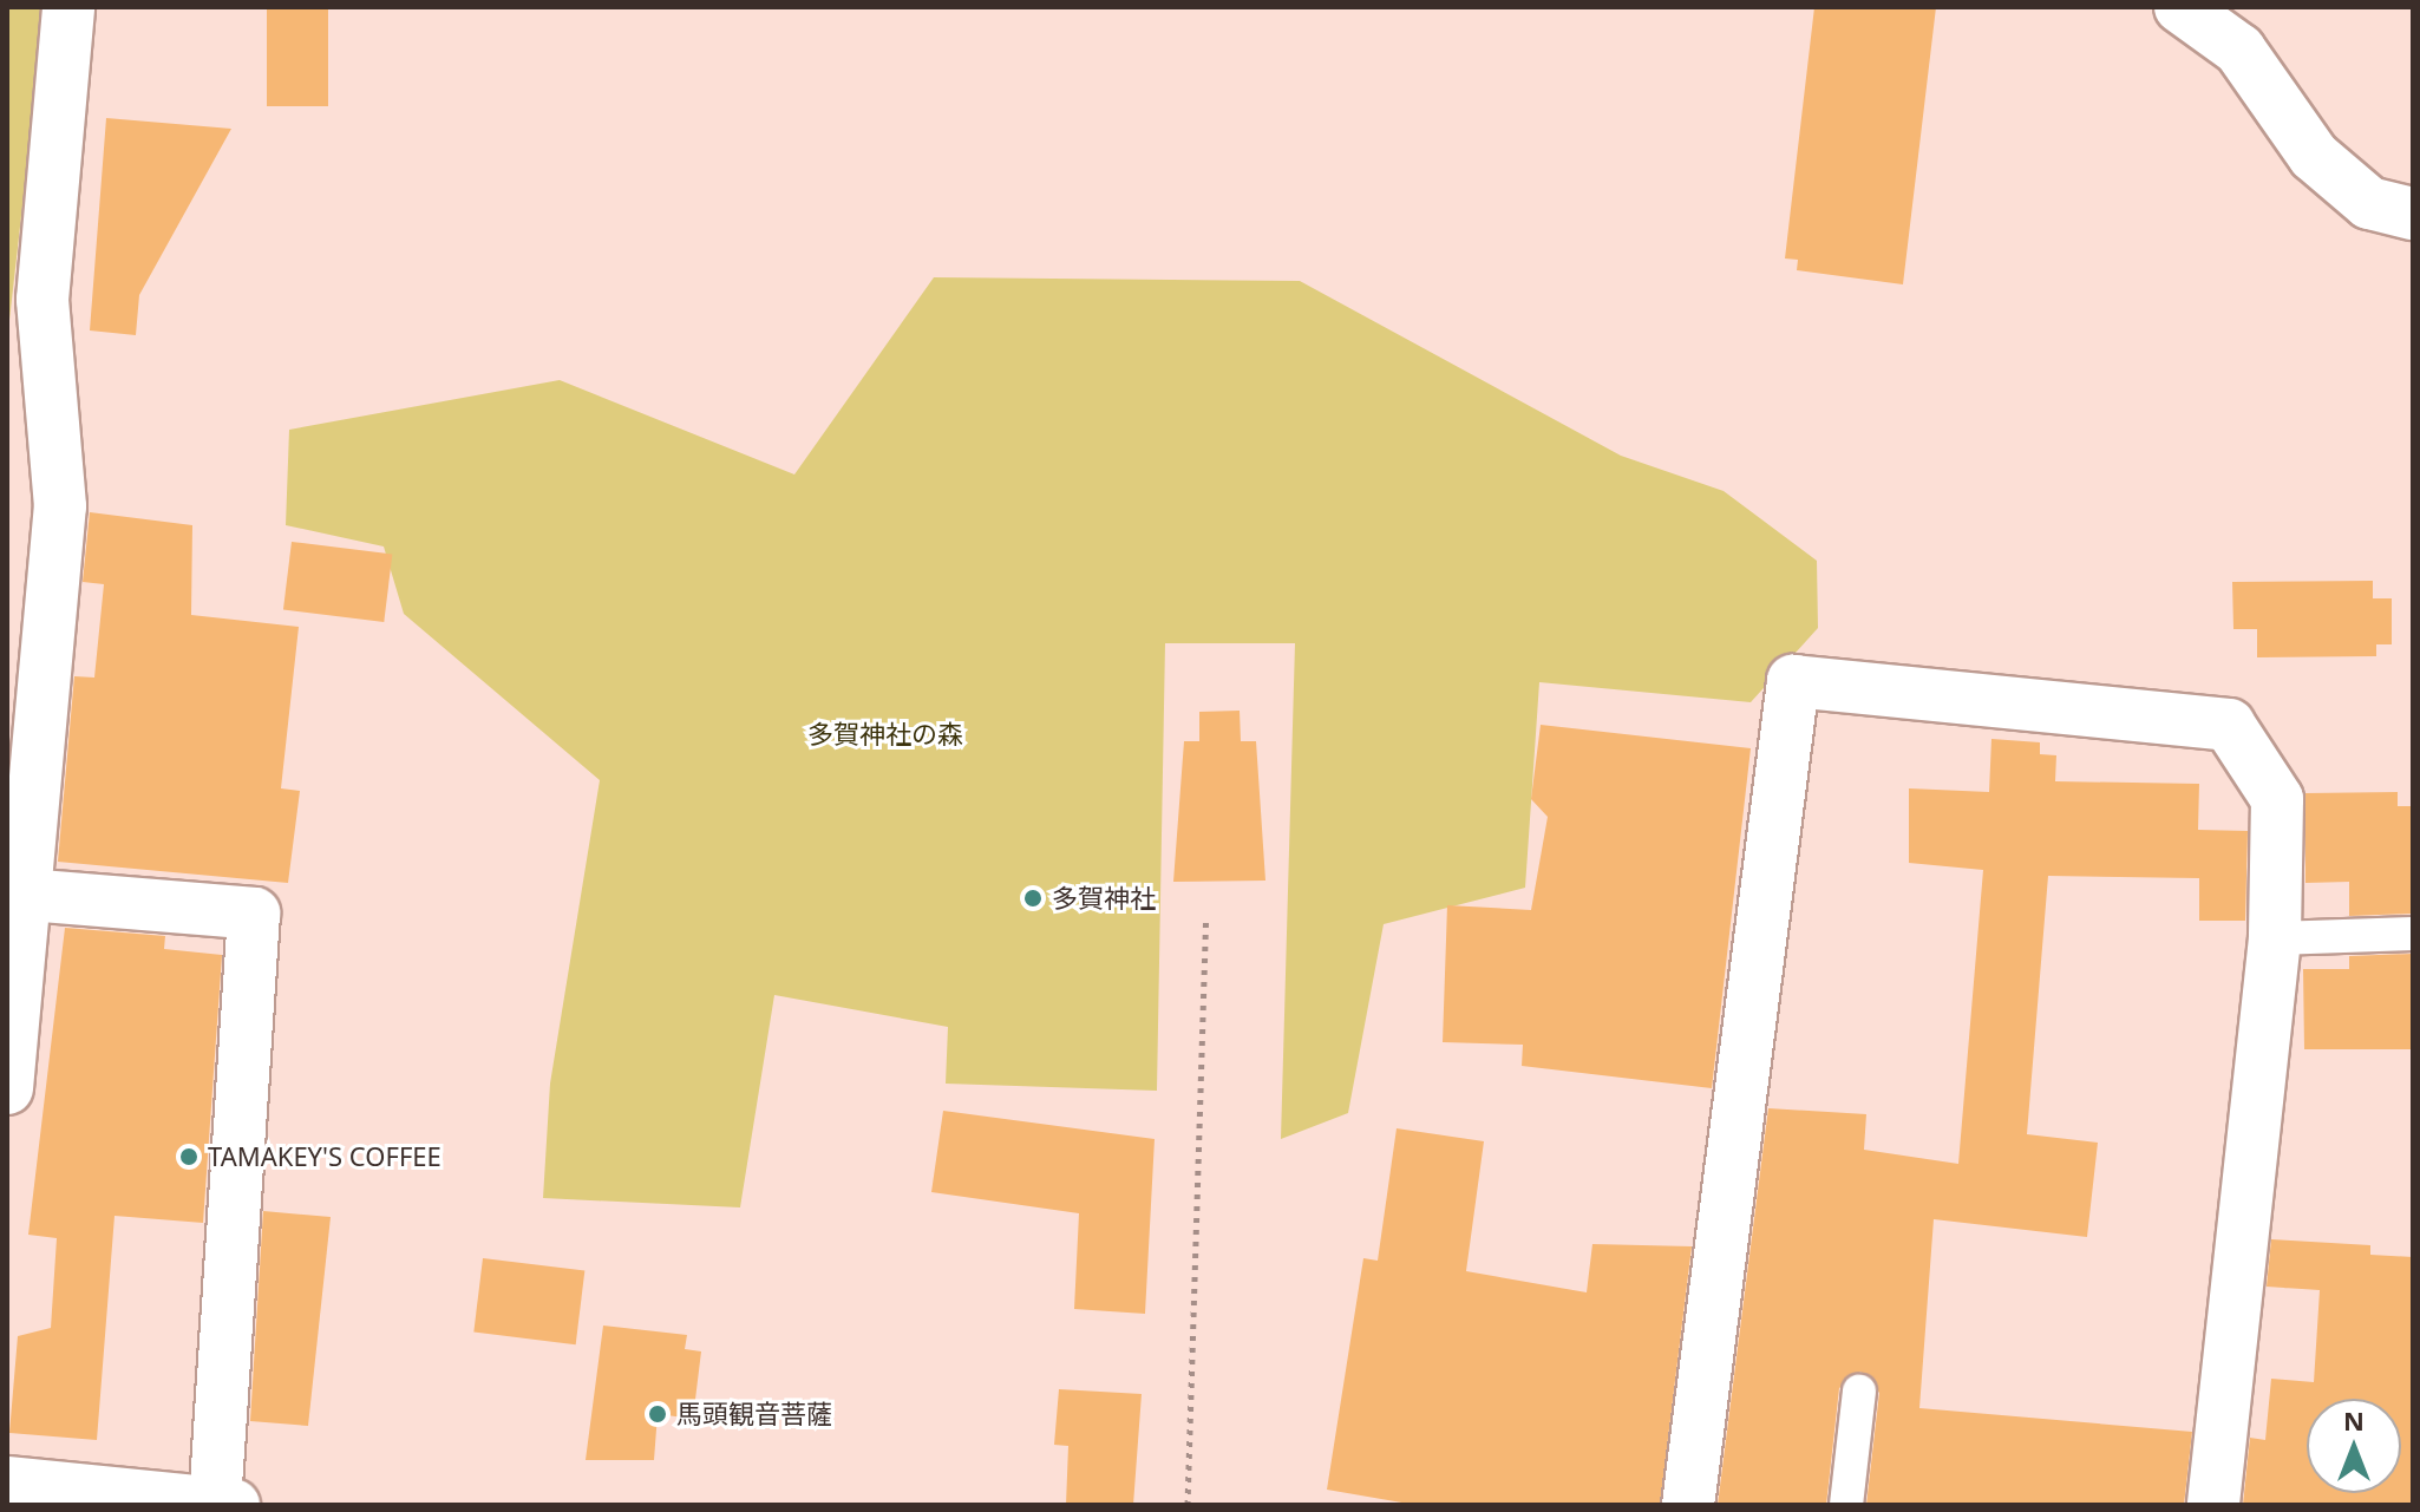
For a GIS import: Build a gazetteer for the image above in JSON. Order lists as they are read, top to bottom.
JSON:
{
  "parks": ["多賀神社の森"],
  "places": ["多賀神社", "TAMAKEY'S COFFEE", "馬頭観音菩薩"],
  "north": "top"
}
